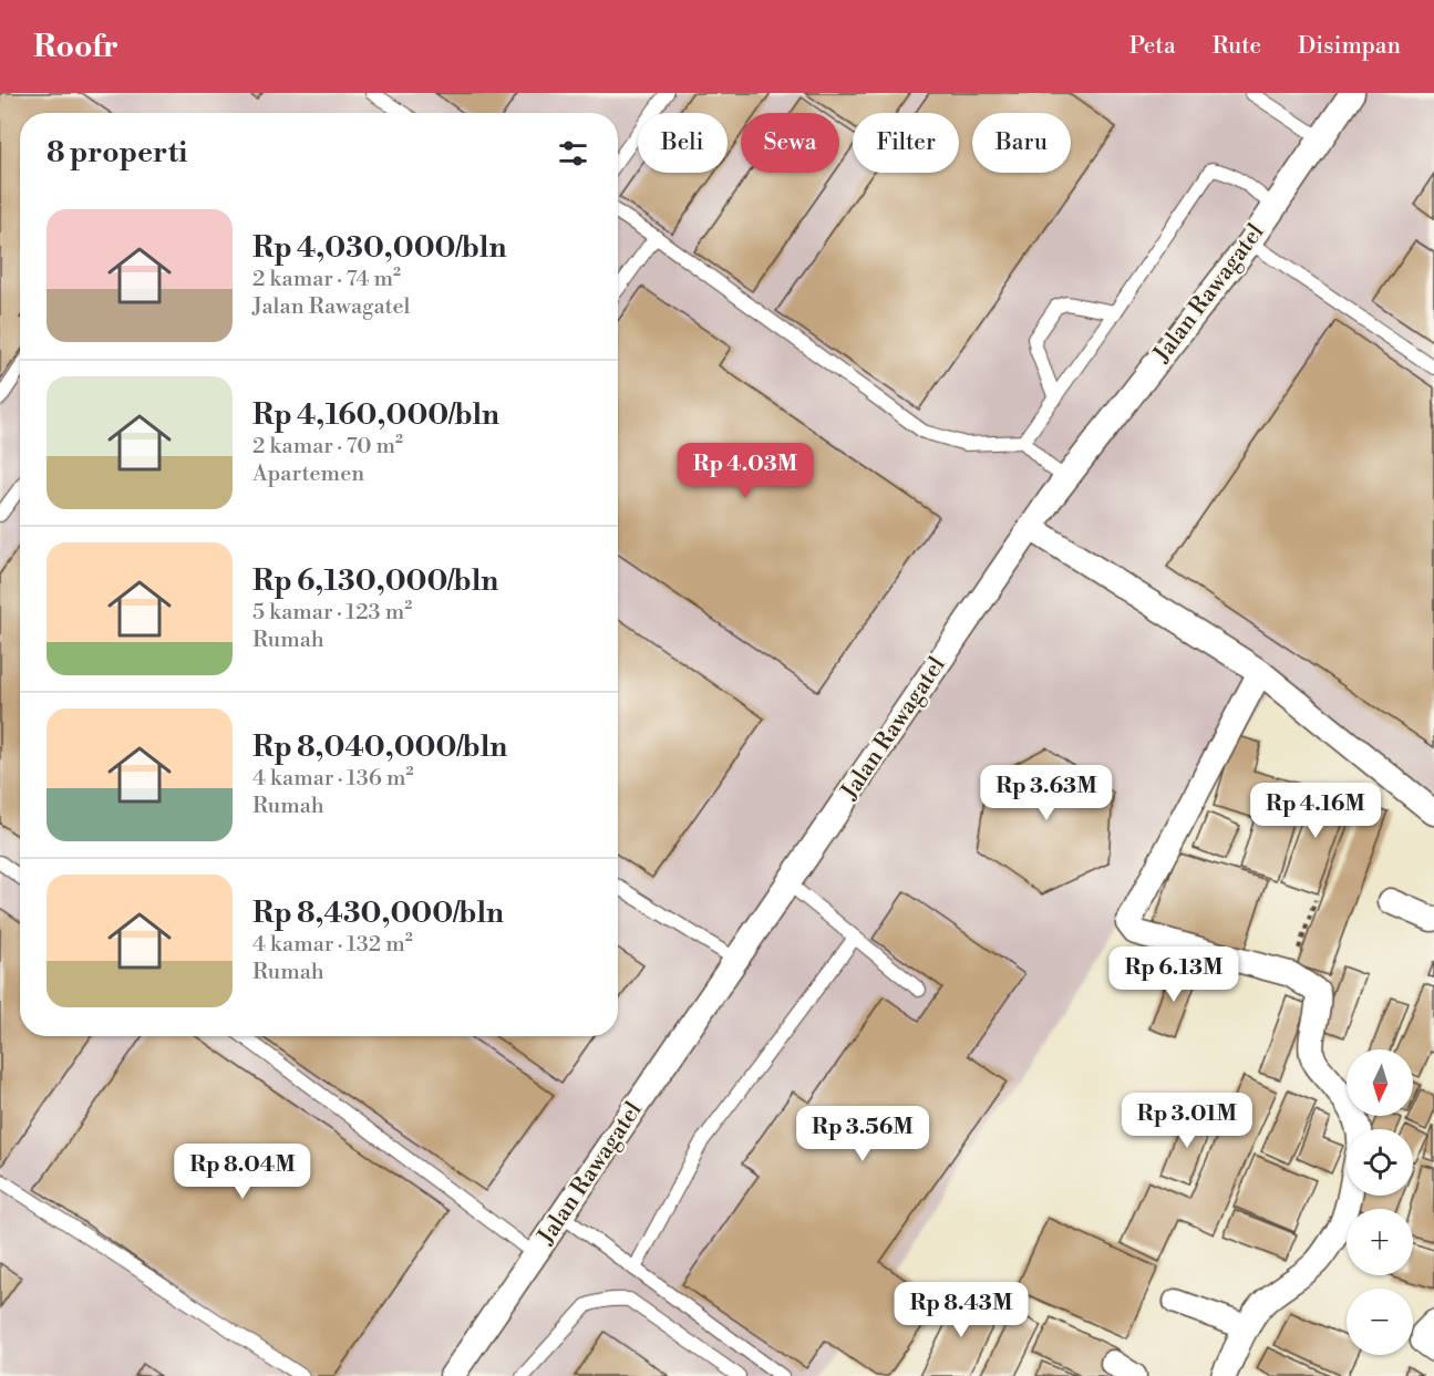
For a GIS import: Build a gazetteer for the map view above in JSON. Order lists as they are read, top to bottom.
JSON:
{
  "streets": {
    "street": ["Jalan Rawagatel"]
  },
  "north": "bottom",
  "page": {
    "header": "Roofr",
    "nav": ["Peta", "Rute", "Disimpan"],
    "chip": [
      "Beli",
      "Sewa",
      "Filter",
      "Baru"
    ],
    "heading": "8 properti",
    "list": [
      {
        "name": "Rp 4,030,000/bln",
        "note": "2 kamar · 74 m² · Jalan Rawagatel"
      },
      {
        "name": "Rp 4,160,000/bln",
        "note": "2 kamar · 70 m² · Apartemen"
      },
      {
        "name": "Rp 6,130,000/bln",
        "note": "5 kamar · 123 m² · Rumah"
      },
      {
        "name": "Rp 8,040,000/bln",
        "note": "4 kamar · 136 m² · Rumah"
      },
      {
        "name": "Rp 8,430,000/bln",
        "note": "4 kamar · 132 m² · Rumah"
      }
    ],
    "price": [
      "Rp 4.03M",
      "Rp 3.63M",
      "Rp 4.16M",
      "Rp 6.13M",
      "Rp 3.01M",
      "Rp 3.56M",
      "Rp 8.04M",
      "Rp 8.43M"
    ],
    "map_buttons": ["+", "−"]
  }
}
